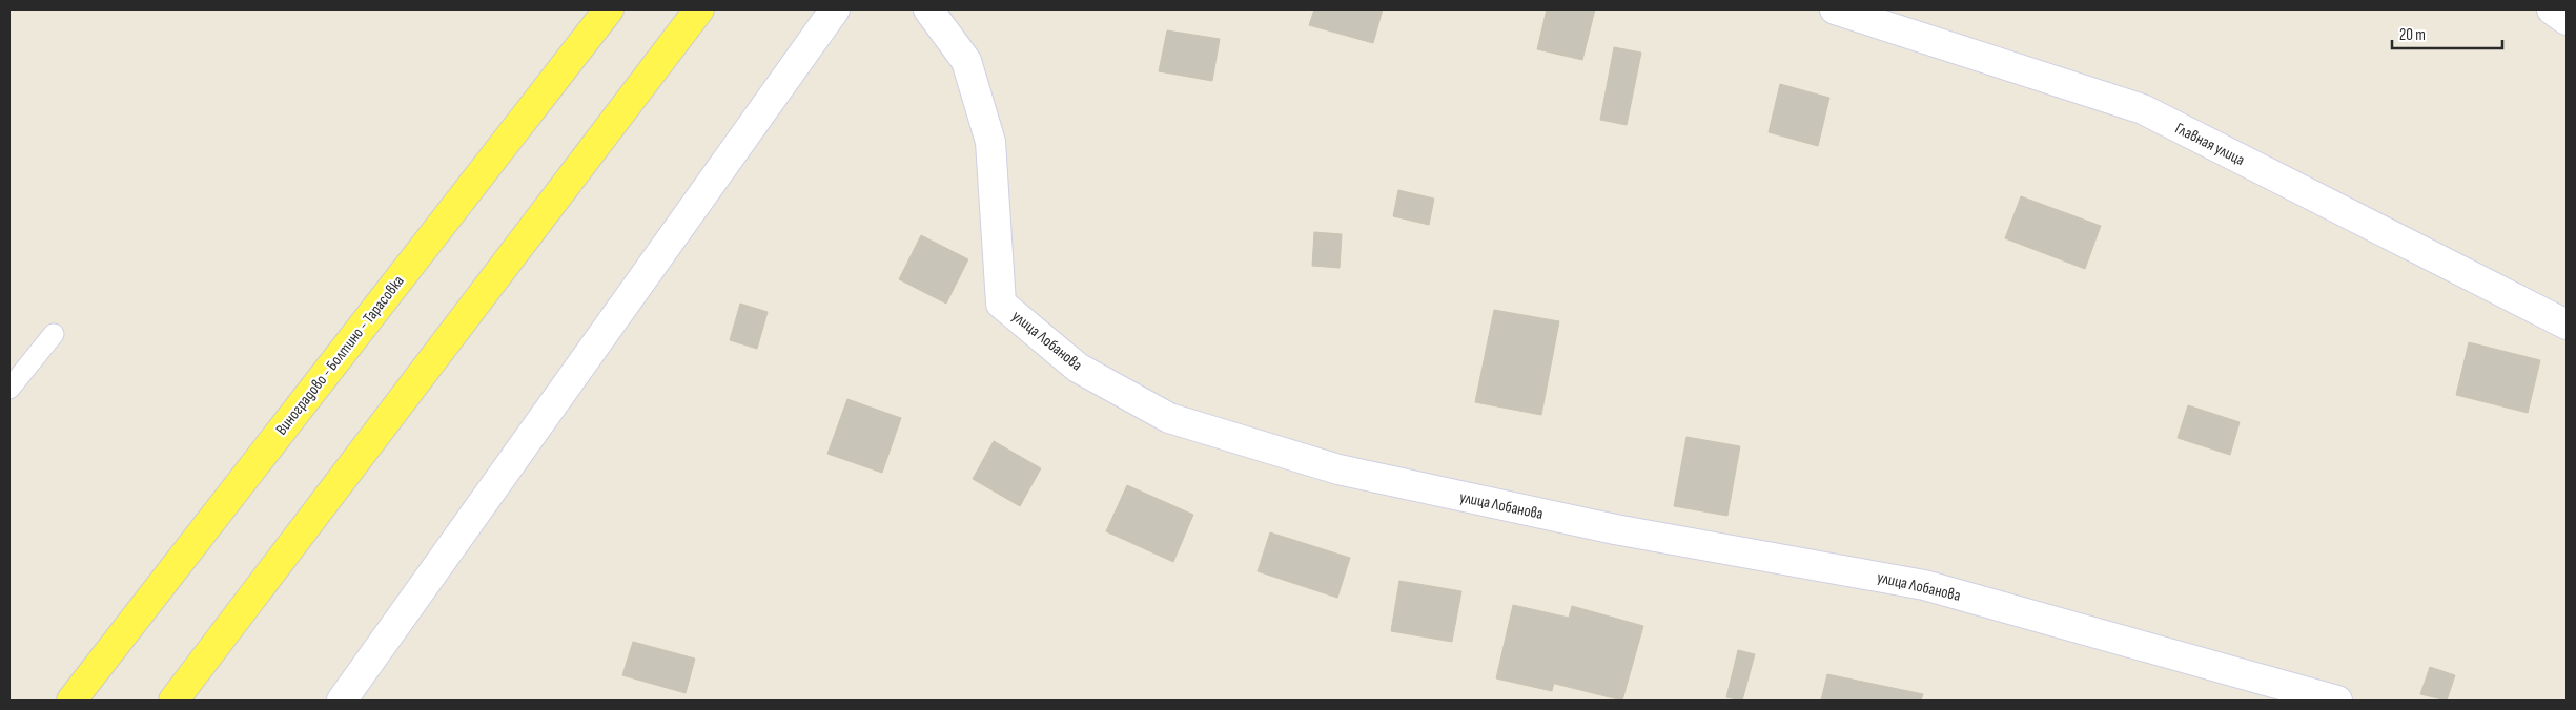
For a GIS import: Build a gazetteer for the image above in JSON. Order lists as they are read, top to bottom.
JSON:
{
  "streets": {
    "main road": ["Виноградово - Болтино - Тарасовка"],
    "street": ["Главная улица", "улица Лобанова"]
  },
  "scale_bar": "20 m"
}
